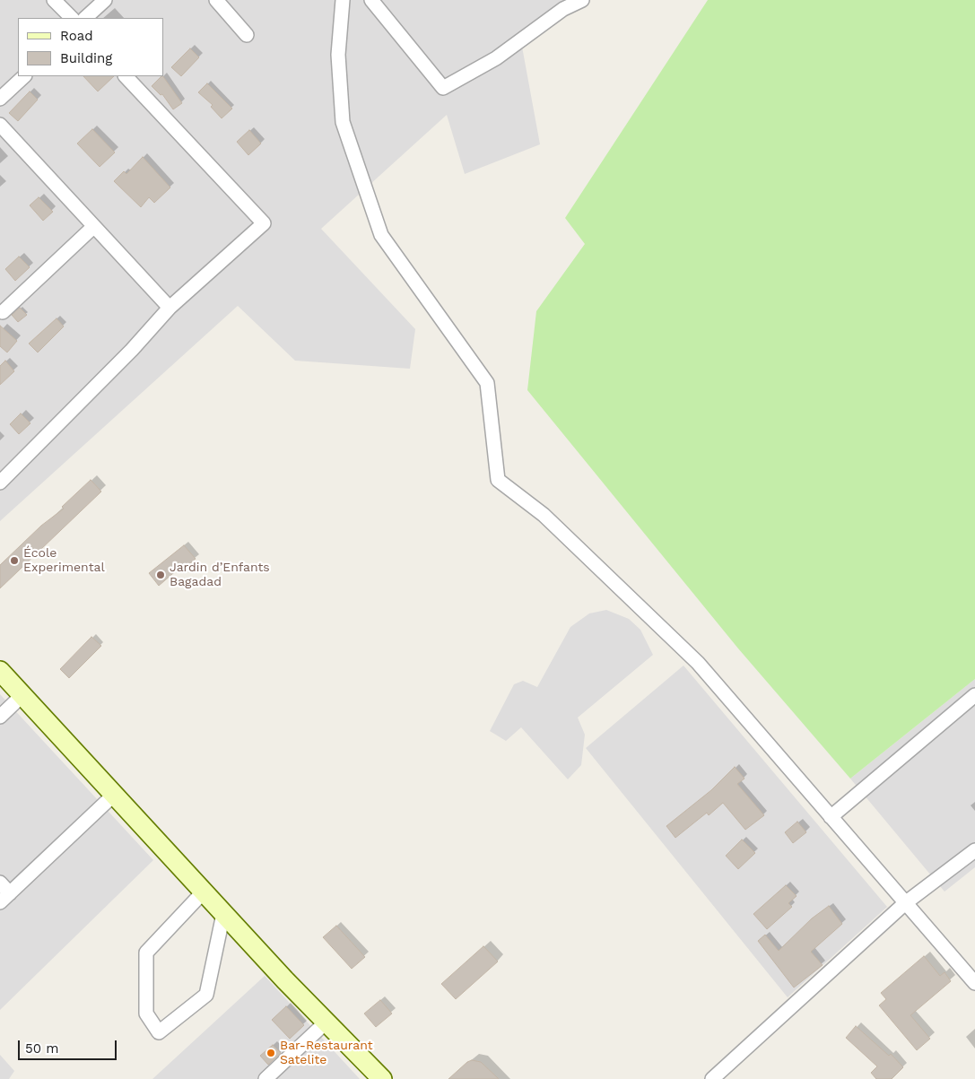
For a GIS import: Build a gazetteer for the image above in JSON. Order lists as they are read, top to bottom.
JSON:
{
  "places": ["École Experimental", "Jardin d’Enfants Bagadad", "Bar-Restaurant Satelite"],
  "legend": ["Road", "Building"],
  "scale_bar": "50 m"
}
